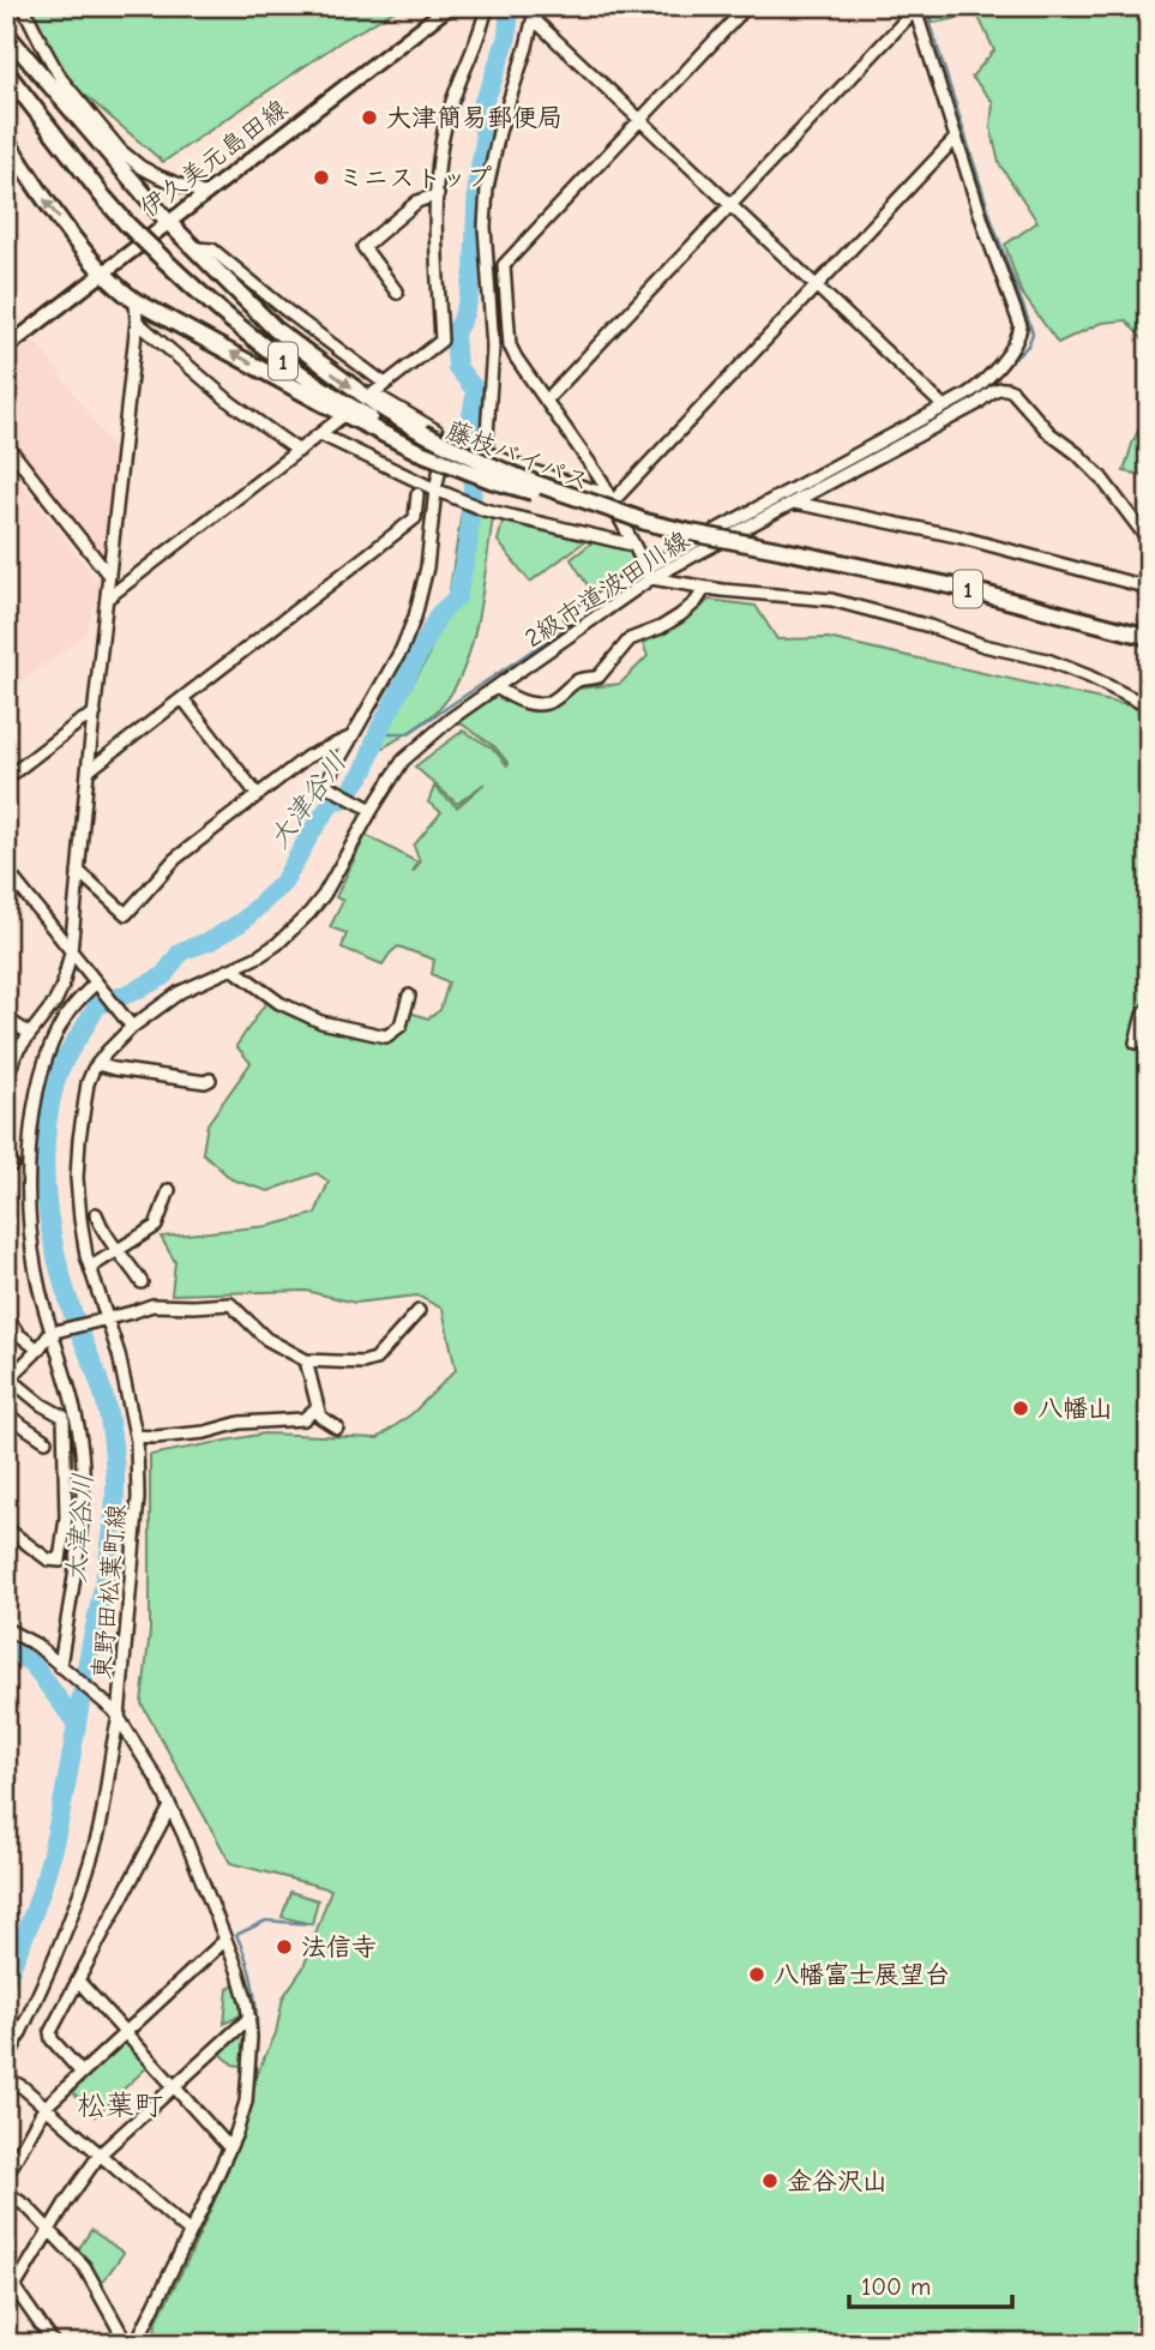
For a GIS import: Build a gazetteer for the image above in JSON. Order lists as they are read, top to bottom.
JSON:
{
  "streets": {
    "highway": ["1", "藤枝バイパス"],
    "main road": ["伊久美元島田線"],
    "street": ["2級市道波田川線", "東野田松葉町線"]
  },
  "crossings": [
    ["伊久美元島田線", "1"],
    ["1", "藤枝バイパス"],
    ["2級市道波田川線", "東野田松葉町線"]
  ],
  "districts": ["松葉町"],
  "water": ["大津谷川"],
  "places": [
    "大津簡易郵便局",
    "ミニストップ",
    "八幡山",
    "法信寺",
    "八幡富士展望台",
    "金谷沢山"
  ],
  "scale_bar": "100 m"
}
